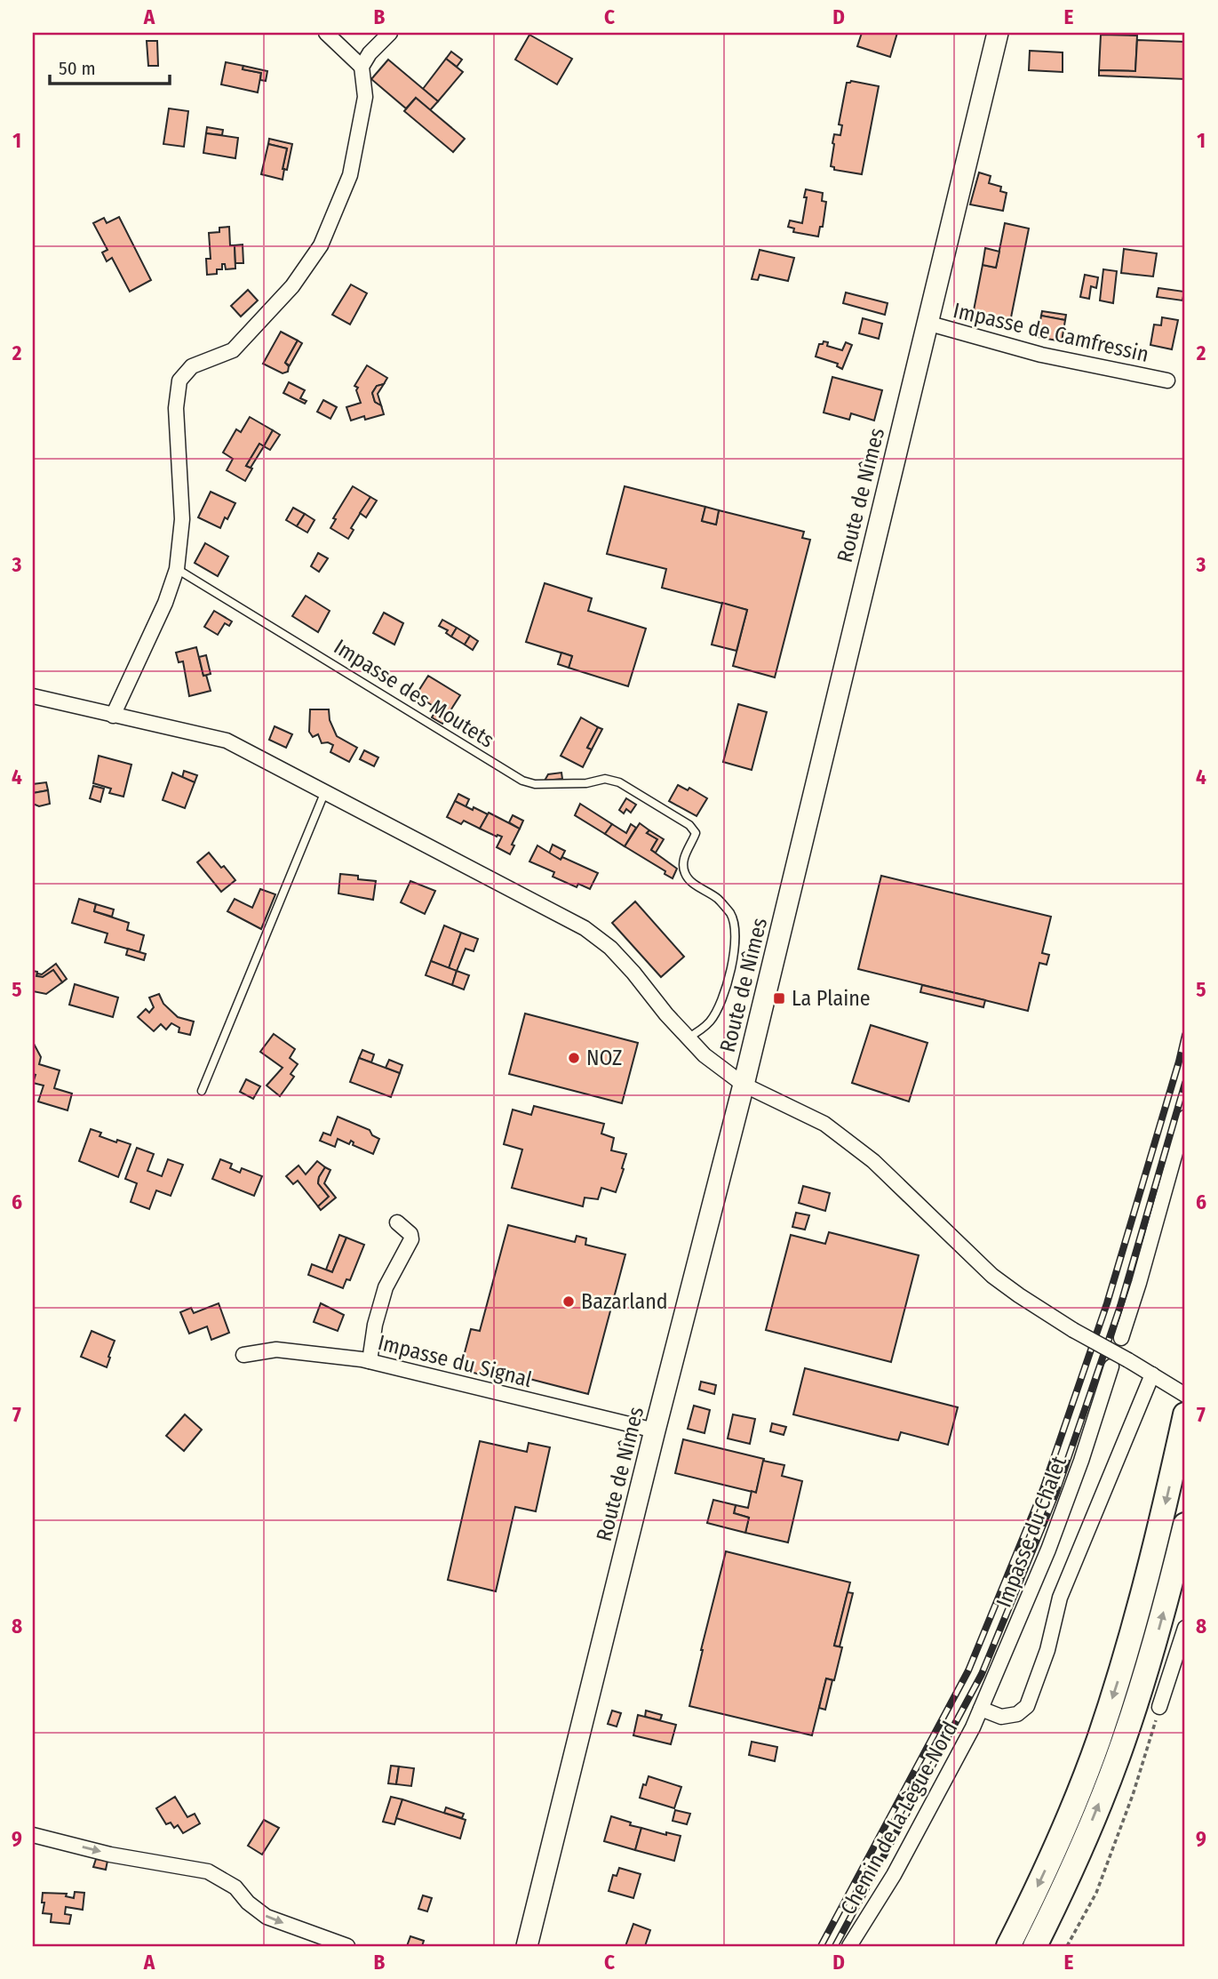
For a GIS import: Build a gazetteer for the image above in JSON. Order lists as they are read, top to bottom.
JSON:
{
  "streets": {
    "main road": ["Route de Nîmes"],
    "street": [
      "Impasse de Camfressin",
      "Impasse du Signal",
      "Impasse du Chalet",
      "Chemin de la Lègue Nord"
    ],
    "lane": ["Impasse des Moutets"]
  },
  "crossings": [
    ["Impasse de Camfressin", "Route de Nîmes"],
    ["Route de Nîmes", "Impasse du Signal"],
    ["Impasse du Chalet", "Chemin de la Lègue Nord"]
  ],
  "places": {
    "transit": ["La Plaine"],
    "other": ["NOZ", "Bazarland"]
  },
  "scale_bar": "50 m",
  "grid": {
    "columns": [
      "A",
      "B",
      "C",
      "D",
      "E"
    ],
    "rows": [
      "1",
      "2",
      "3",
      "4",
      "5",
      "6",
      "7",
      "8",
      "9"
    ]
  }
}
